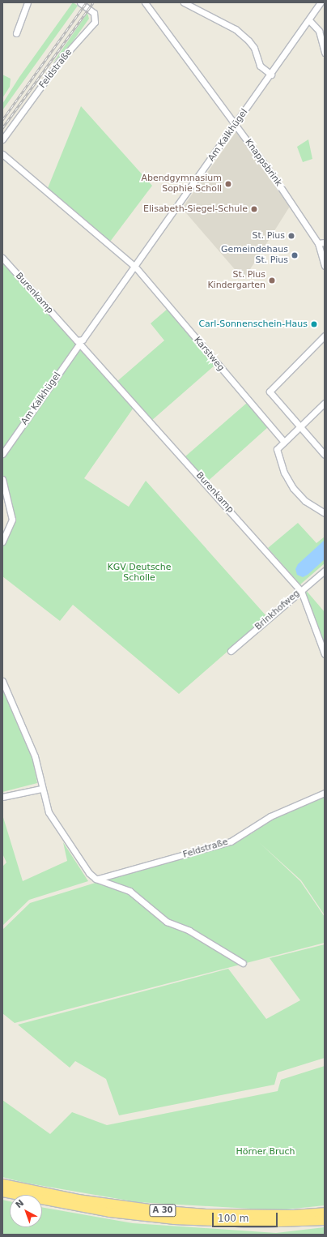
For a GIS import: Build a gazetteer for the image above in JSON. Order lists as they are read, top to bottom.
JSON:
{
  "streets": {
    "highway": ["A 30"],
    "street": [
      "Feldstraße",
      "Am Kalkhügel",
      "Knappsbrink",
      "Burenkamp",
      "Karstweg",
      "Brinkhofweg"
    ]
  },
  "crossings": [
    ["Am Kalkhügel", "Knappsbrink"],
    ["Am Kalkhügel", "Burenkamp"],
    ["Am Kalkhügel", "Karstweg"],
    ["Burenkamp", "Brinkhofweg"]
  ],
  "parks": ["KGV Deutsche Scholle", "Hörner Bruch"],
  "places": [
    "Abendgymnasium Sophie Scholl",
    "Elisabeth-Siegel-Schule",
    "St. Pius",
    "Gemeindehaus St. Pius",
    "St. Pius Kindergarten",
    "Carl-Sonnenschein-Haus"
  ],
  "scale_bar": "100 m",
  "north": "top left"
}
